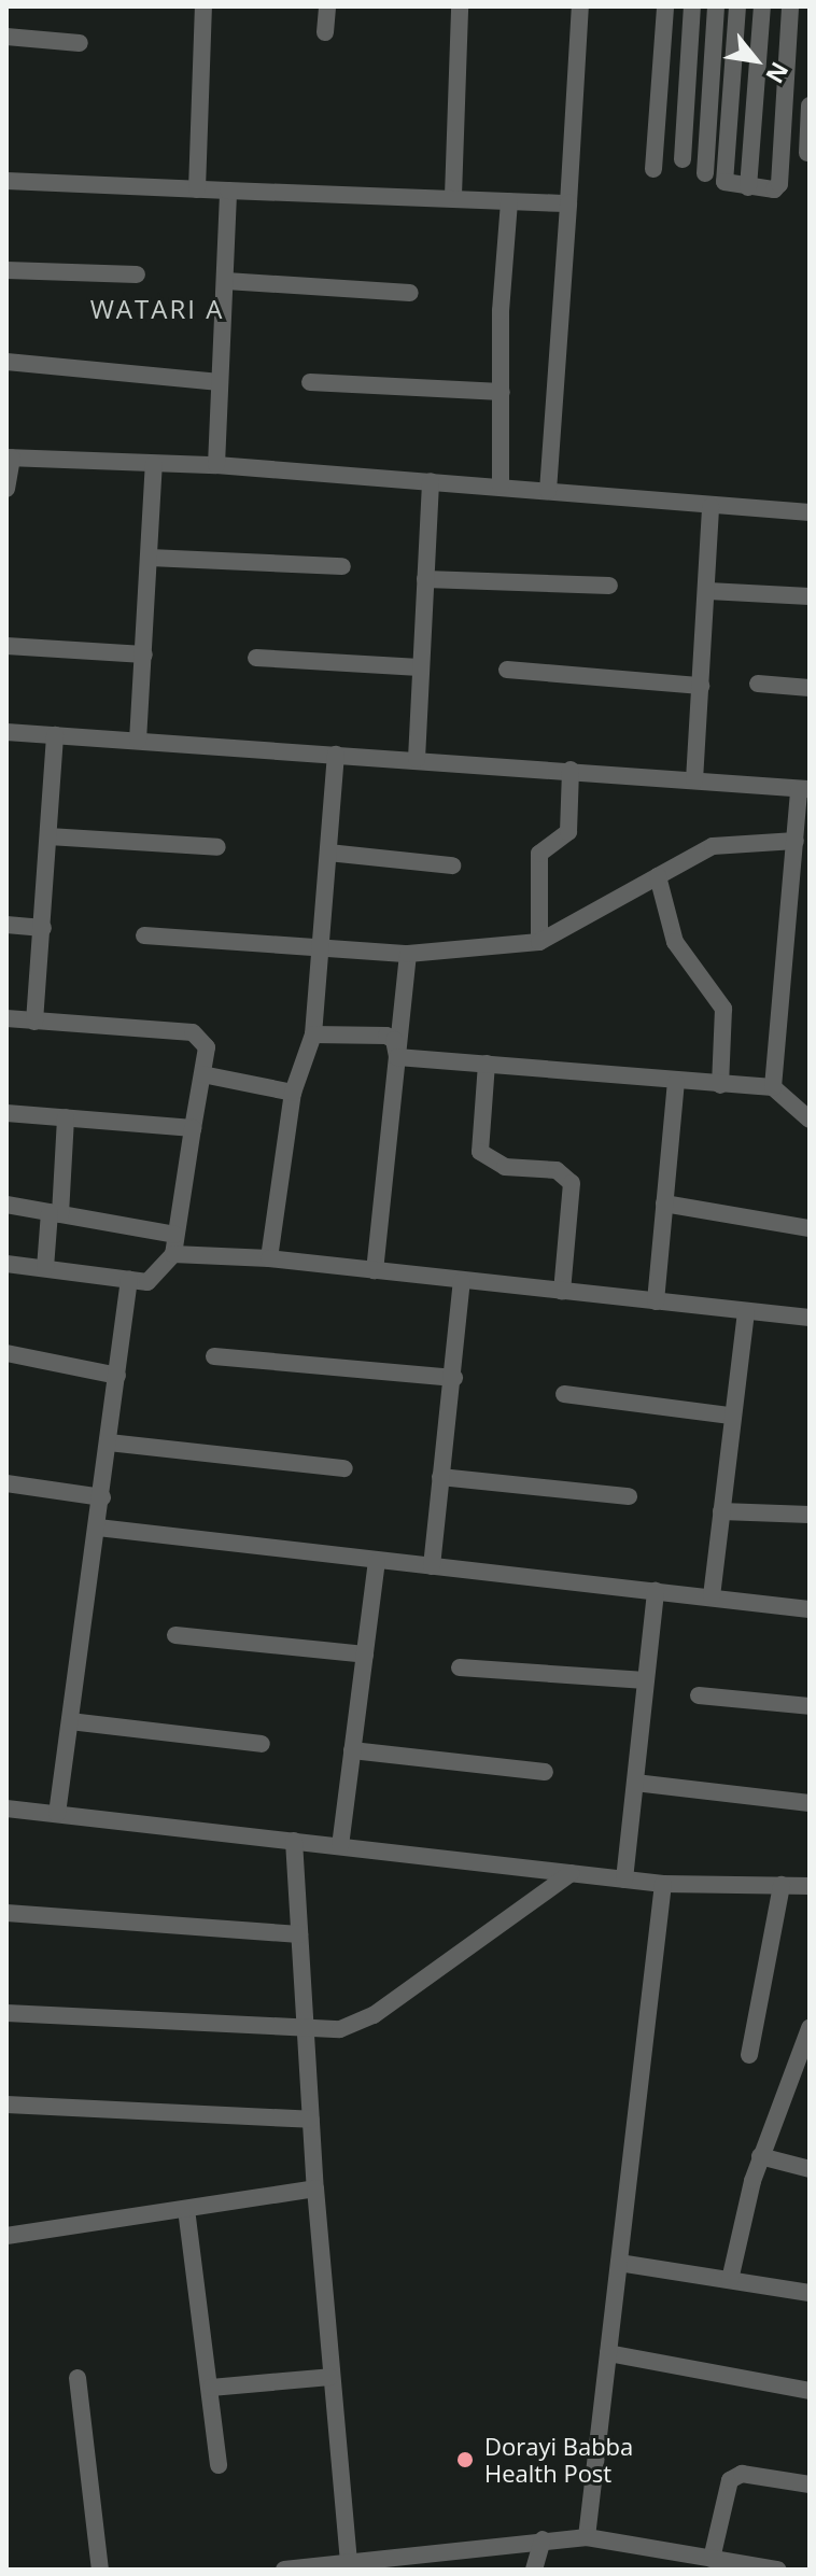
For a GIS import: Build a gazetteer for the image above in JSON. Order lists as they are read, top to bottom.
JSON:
{
  "districts": ["WATARI A"],
  "places": ["Dorayi Babba Health Post"],
  "north": "bottom right"
}
